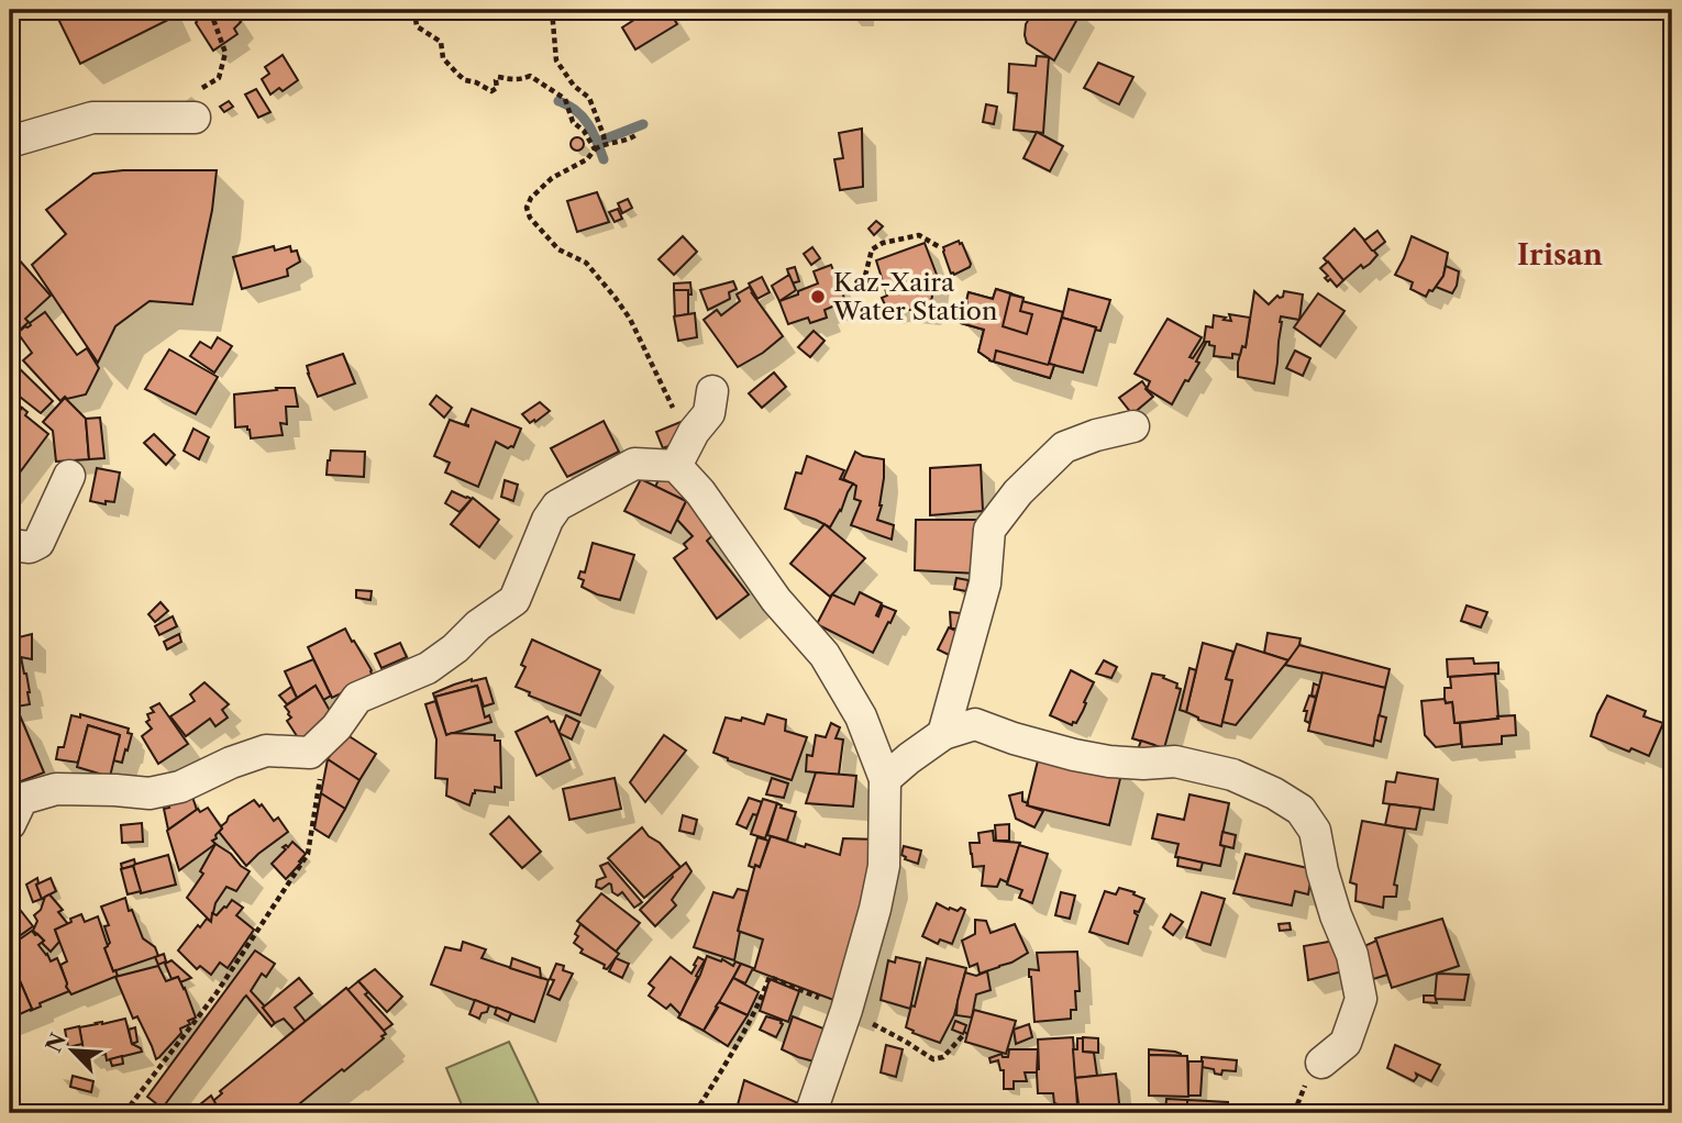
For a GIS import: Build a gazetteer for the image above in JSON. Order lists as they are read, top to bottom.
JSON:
{
  "districts": ["Irisan"],
  "places": ["Kaz-Xaira Water Station"],
  "north": "top left"
}
